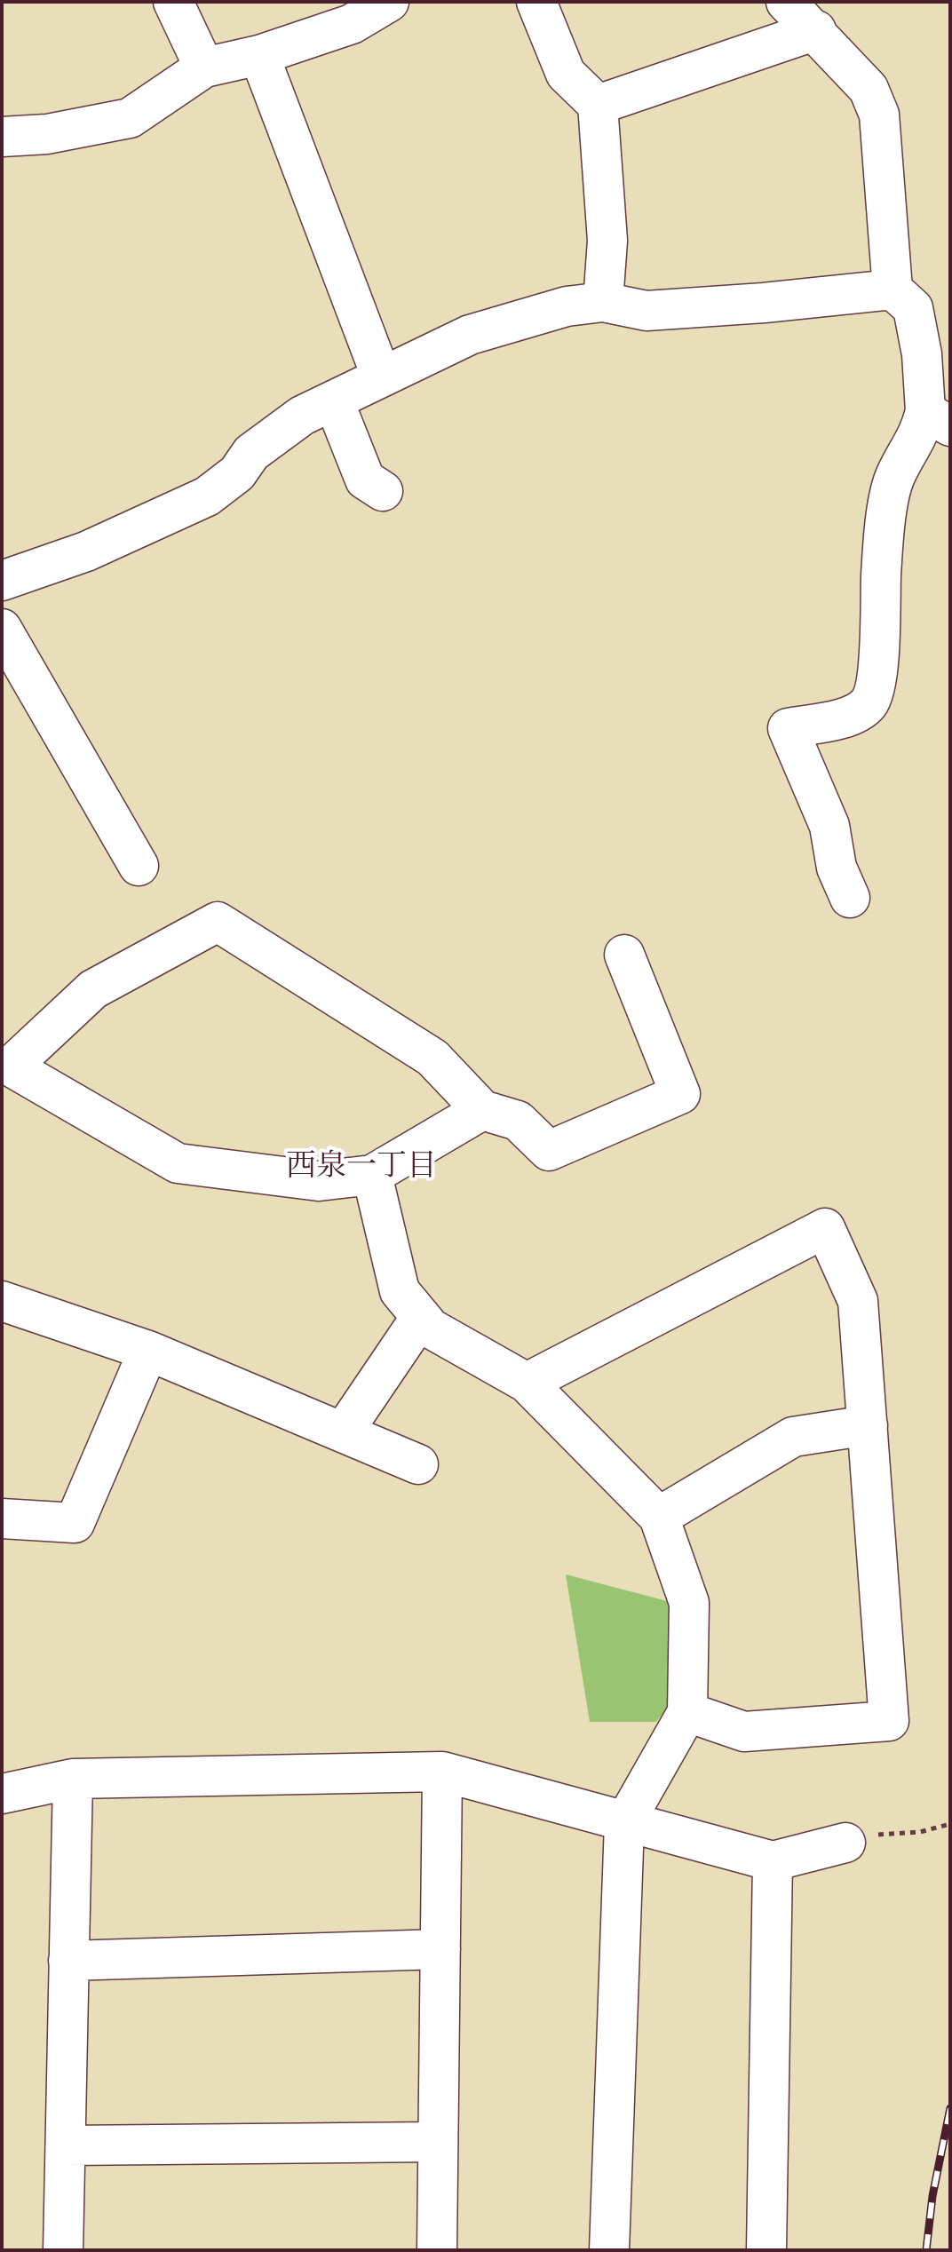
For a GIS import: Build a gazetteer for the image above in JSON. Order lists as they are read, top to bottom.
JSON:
{
  "districts": ["西泉一丁目"]
}
